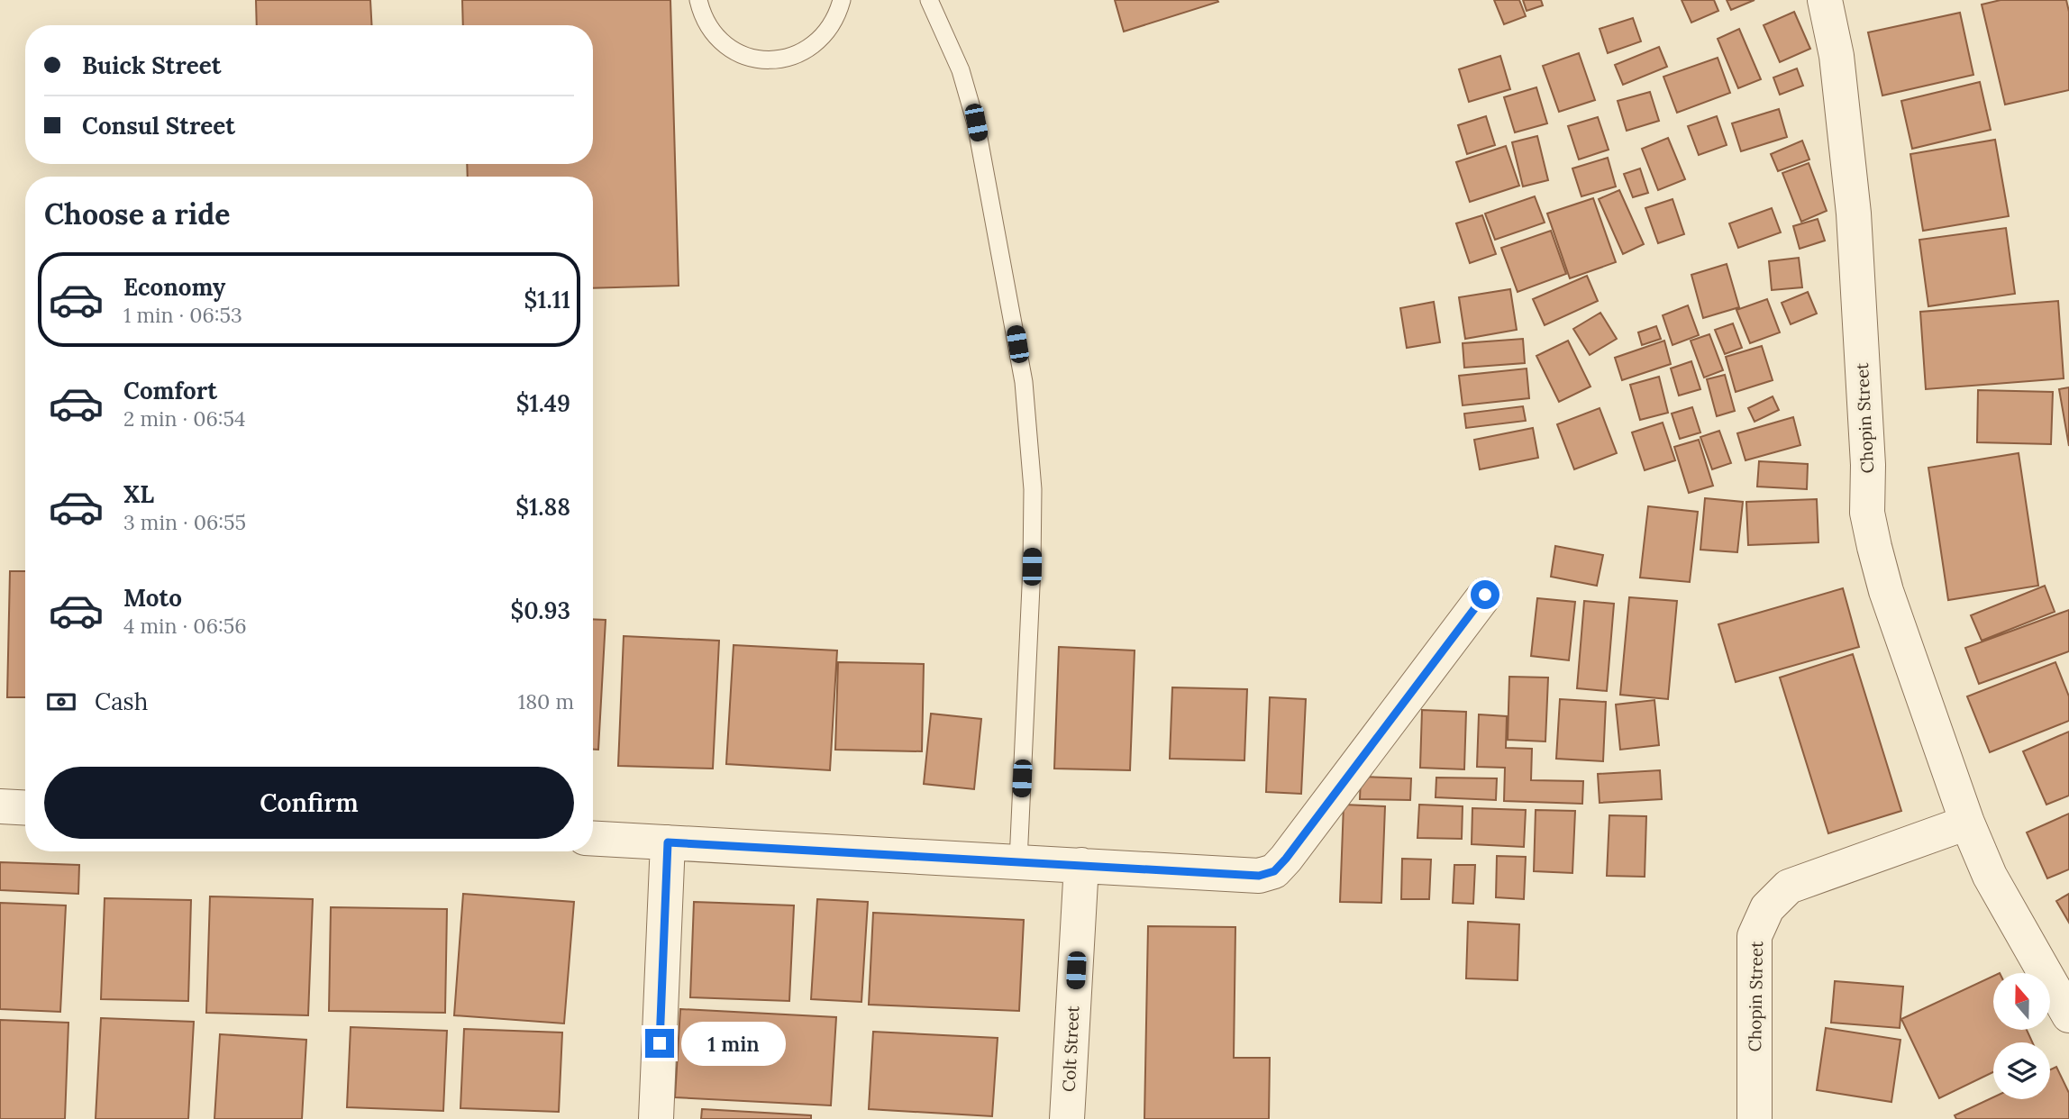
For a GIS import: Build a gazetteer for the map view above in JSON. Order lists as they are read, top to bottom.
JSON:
{
  "streets": {
    "street": ["Chopin Street", "Colt Street"]
  },
  "north": "top",
  "page": {
    "banner": ["Buick Street", "Consul Street"],
    "heading": "Choose a ride",
    "list": [
      {
        "name": "Economy",
        "note": "1 min · 06:53",
        "value": "$1.11"
      },
      {
        "name": "Comfort",
        "note": "2 min · 06:54",
        "value": "$1.49"
      },
      {
        "name": "XL",
        "note": "3 min · 06:55",
        "value": "$1.88"
      },
      {
        "name": "Moto",
        "note": "4 min · 06:56",
        "value": "$0.93"
      }
    ],
    "pay": ["Cash", "180 m"],
    "buttons": "Confirm",
    "bubble": "1 min"
  }
}
